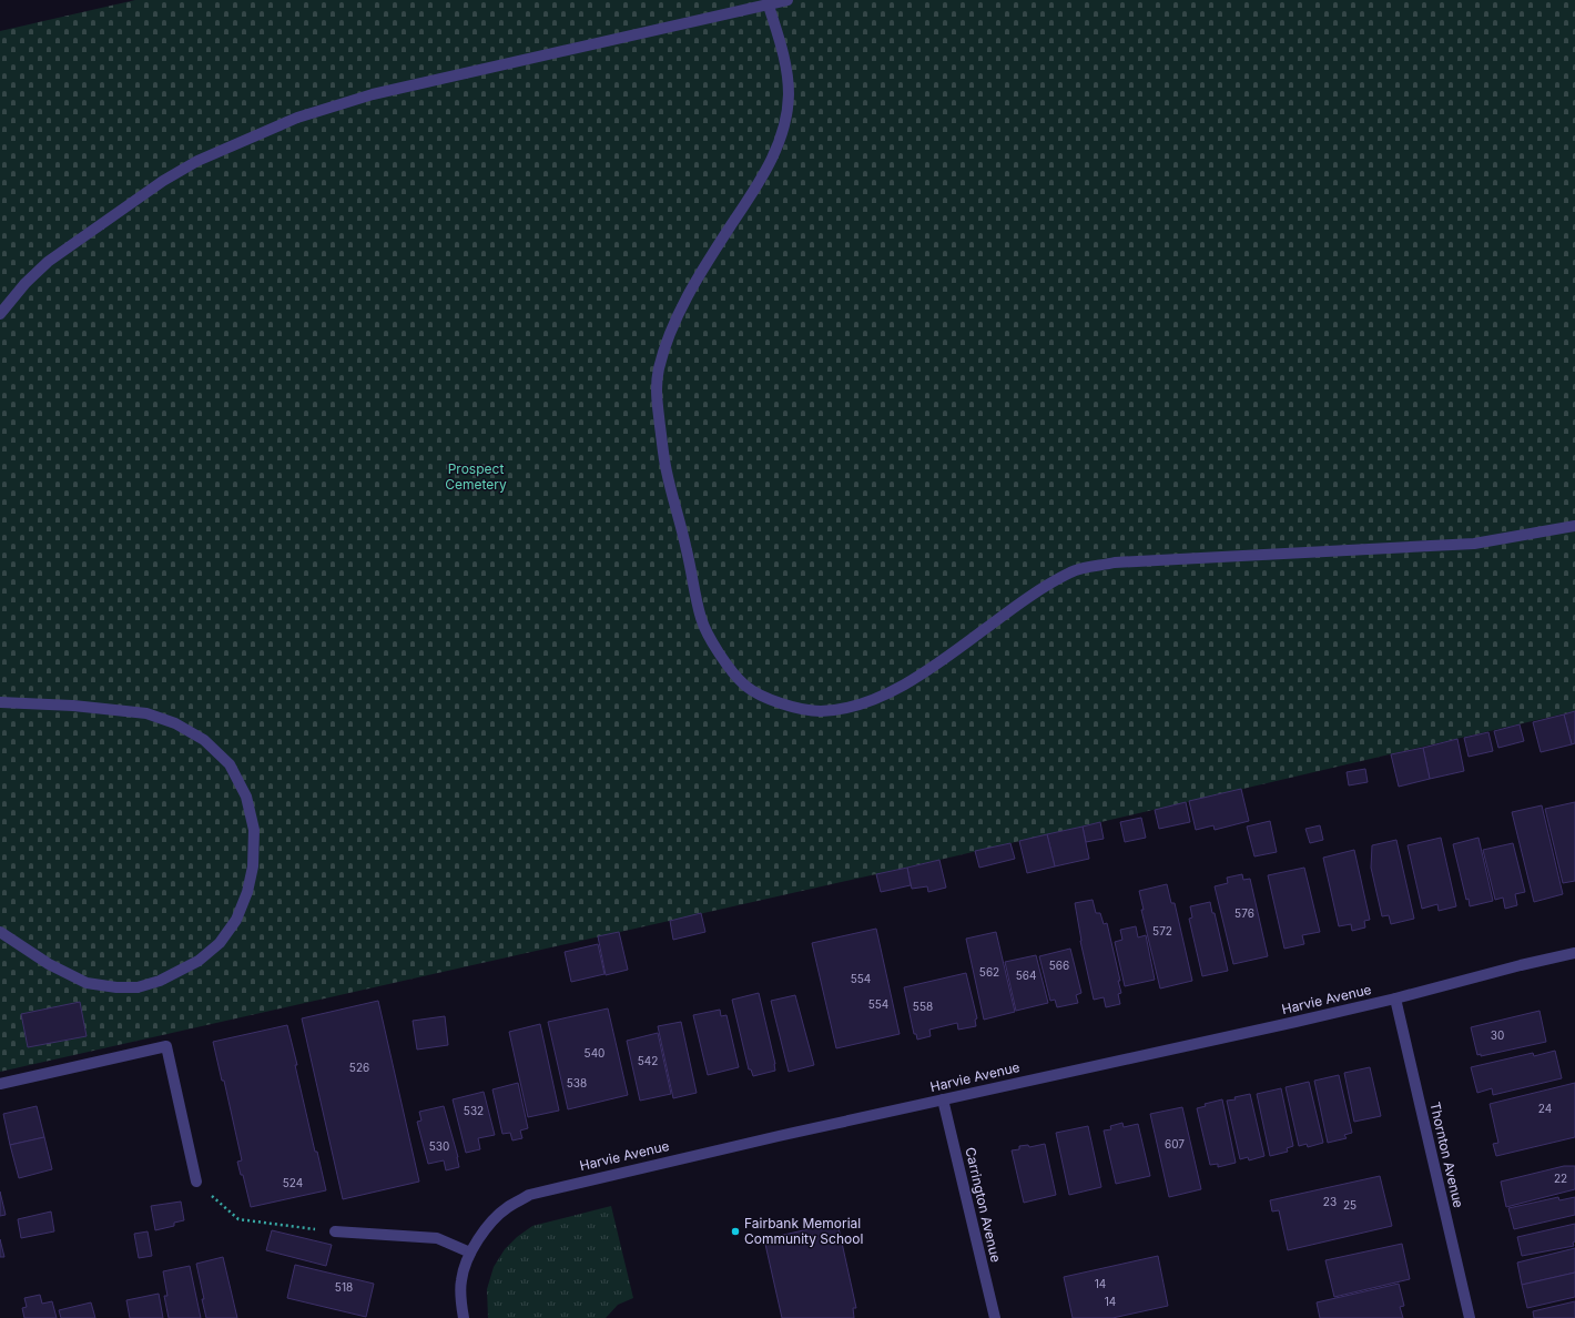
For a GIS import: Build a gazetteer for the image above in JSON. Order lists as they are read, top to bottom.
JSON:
{
  "streets": {
    "street": ["Harvie Avenue", "Thornton Avenue", "Carrington Avenue"]
  },
  "crossings": [
    ["Harvie Avenue", "Thornton Avenue"],
    ["Harvie Avenue", "Carrington Avenue"]
  ],
  "parks": ["Prospect Cemetery"],
  "places": ["Fairbank Memorial Community School"],
  "house_numbers": [
    "576",
    "572",
    "566",
    "562",
    "564",
    "554",
    "554",
    "558",
    "30",
    "540",
    "542",
    "526",
    "538",
    "24",
    "532",
    "607",
    "530",
    "22",
    "524",
    "23",
    "25",
    "14",
    "518",
    "14"
  ]
}
